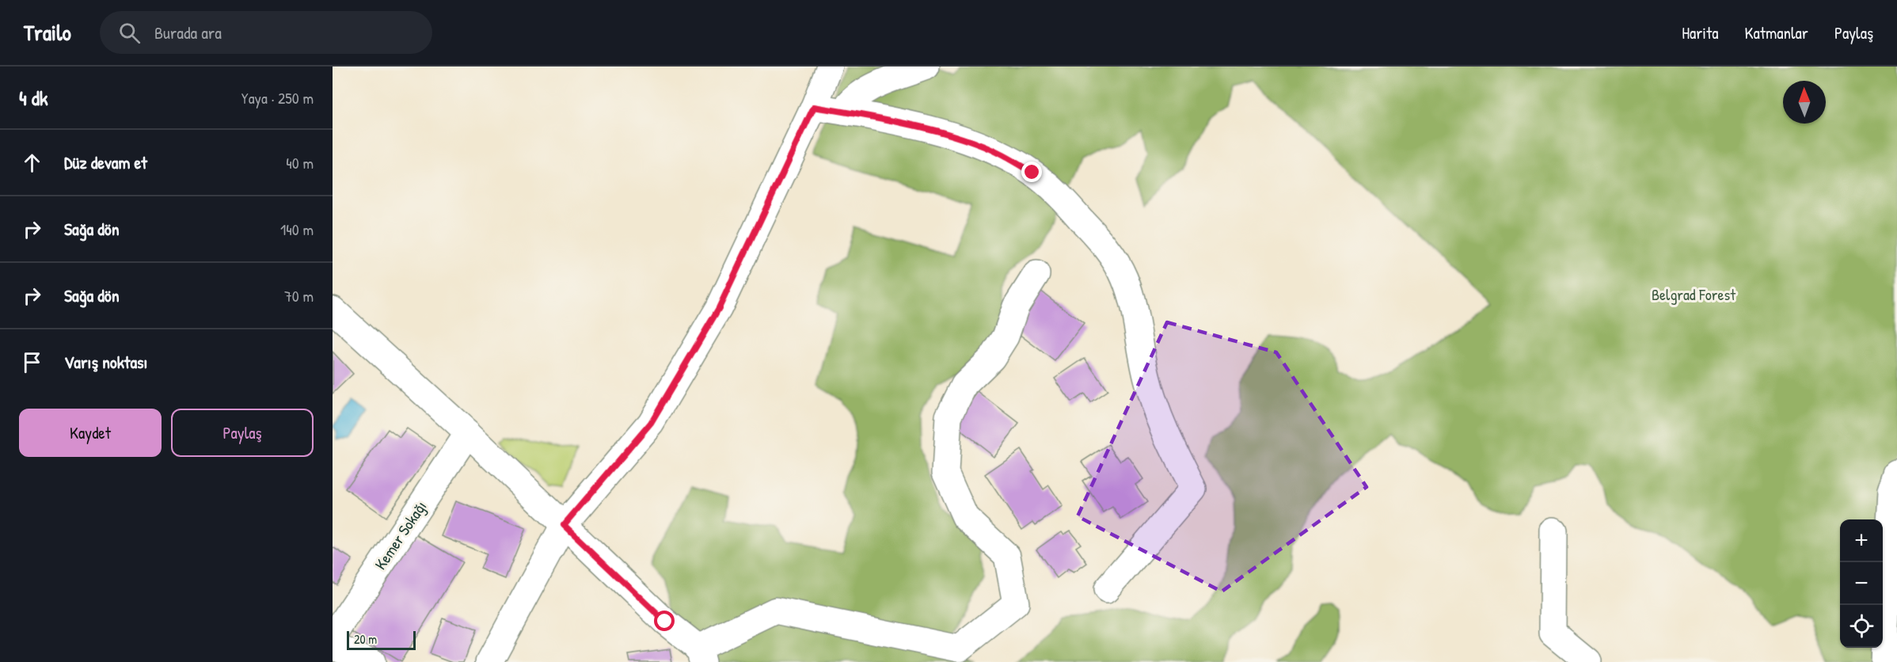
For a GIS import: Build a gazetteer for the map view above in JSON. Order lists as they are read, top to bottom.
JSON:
{
  "streets": {
    "street": ["Kemer Sokağı"]
  },
  "parks": ["Belgrad Forest"],
  "scale_bar": "20 m",
  "north": "top",
  "page": {
    "header": "Trailo",
    "search": "Burada ara",
    "nav": ["Harita", "Katmanlar", "Paylaş"],
    "heading": ["4 dk", "Yaya · 250 m"],
    "list": [
      ["Düz devam et", "40 m"],
      ["Sağa dön", "140 m"],
      ["Sağa dön", "70 m"],
      "Varış noktası"
    ],
    "buttons": ["Kaydet", "Paylaş"],
    "map_buttons": ["+", "−"],
    "scale": "20 m"
  }
}
